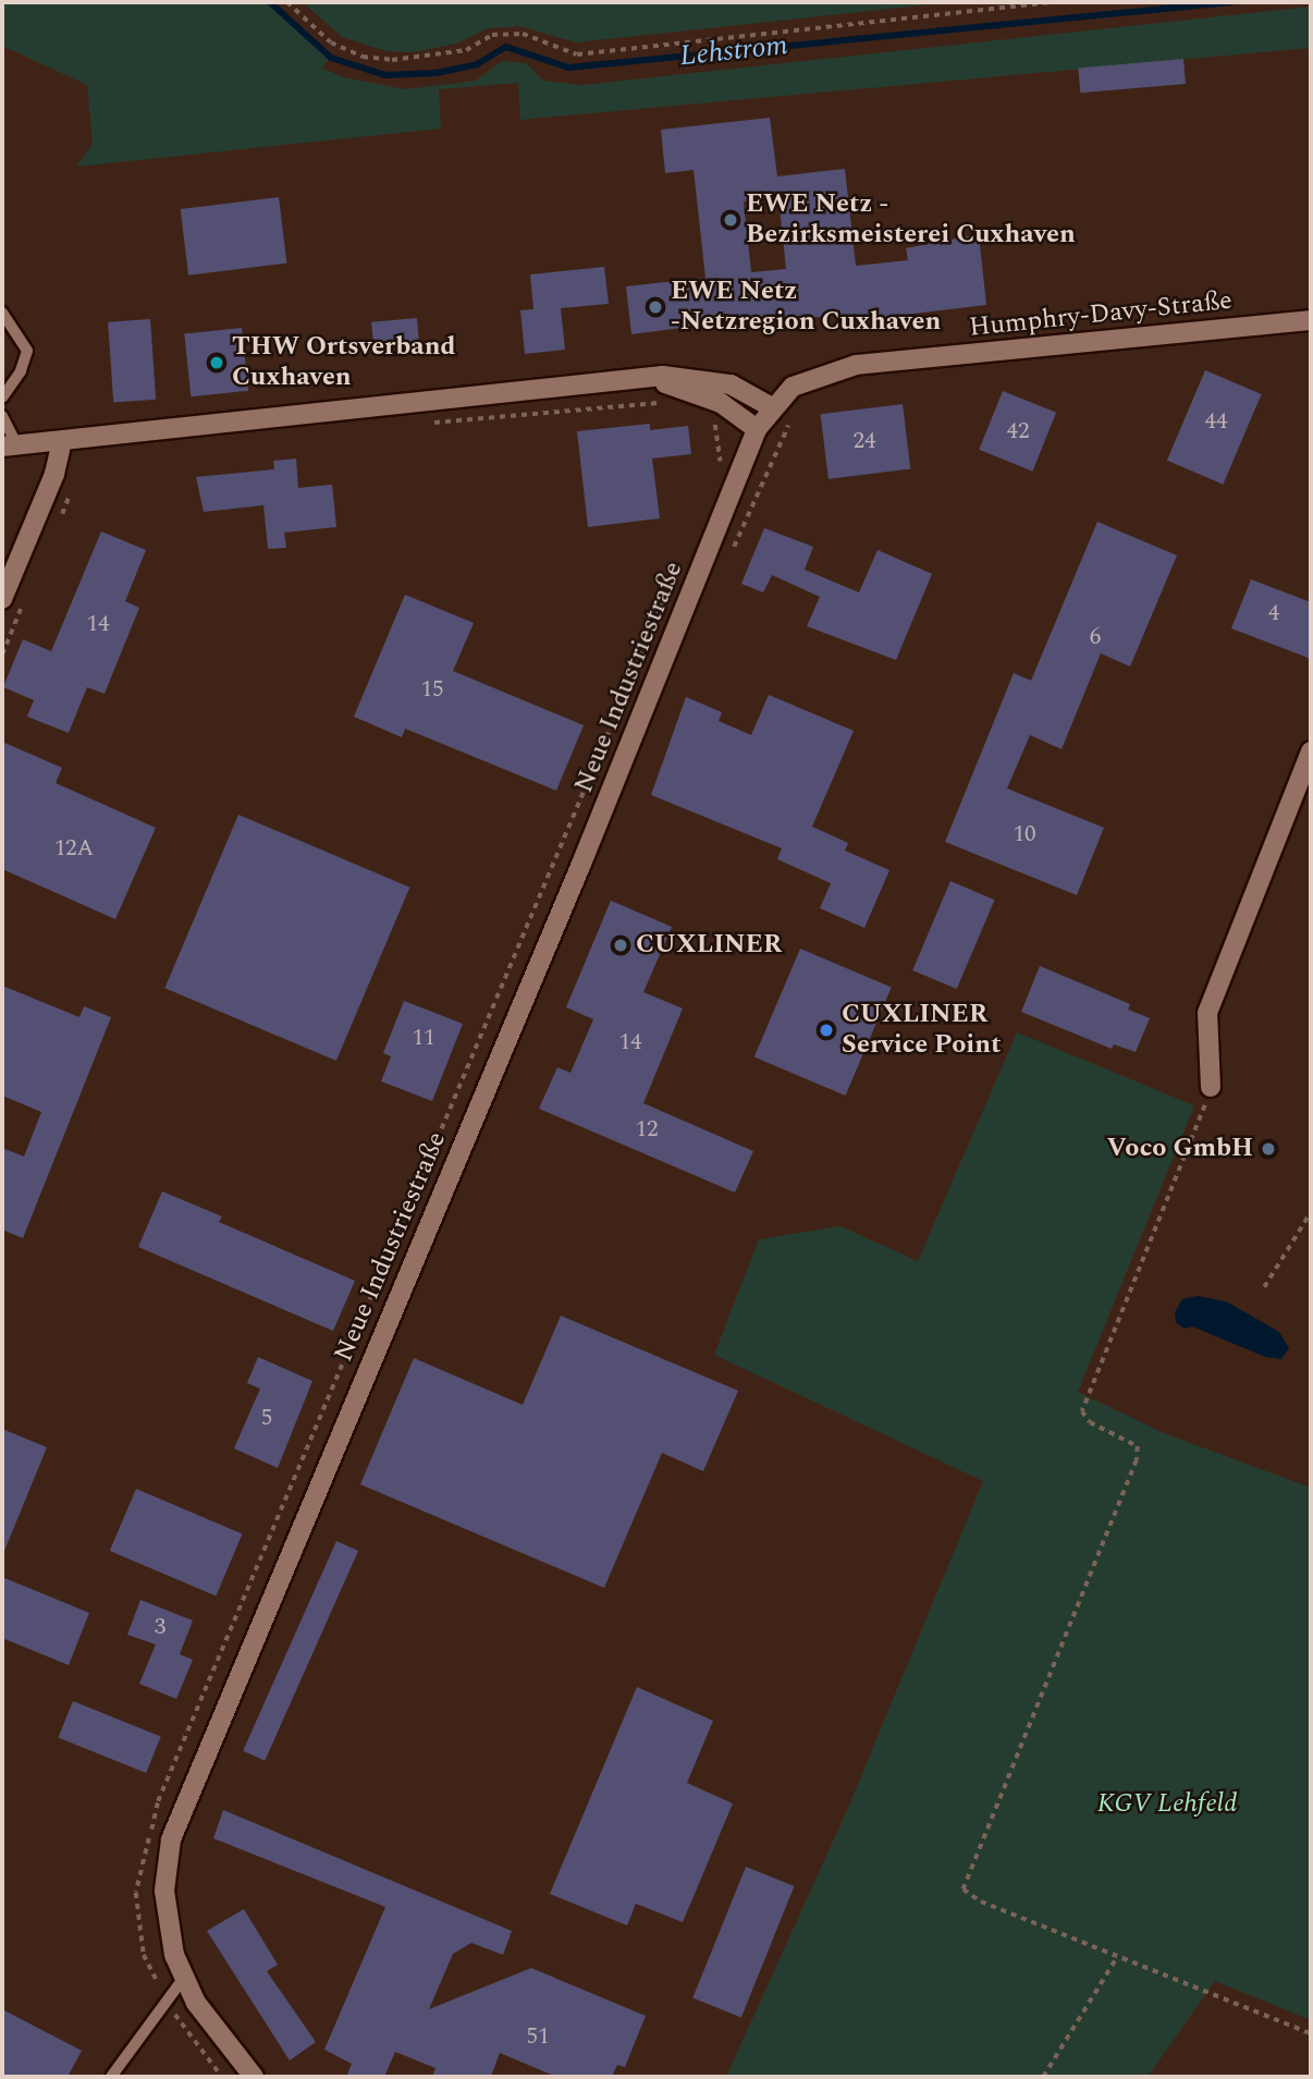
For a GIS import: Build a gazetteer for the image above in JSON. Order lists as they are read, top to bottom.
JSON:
{
  "streets": {
    "street": ["Humphry-Davy-Straße", "Neue Industriestraße"]
  },
  "crossings": [
    ["Humphry-Davy-Straße", "Neue Industriestraße"]
  ],
  "water": ["Lehstrom"],
  "parks": ["KGV Lehfeld"],
  "places": [
    "EWE Netz - Bezirksmeisterei Cuxhaven",
    "EWE Netz -Netzregion Cuxhaven",
    "THW Ortsverband Cuxhaven",
    "CUXLINER",
    "CUXLINER Service Point",
    "Voco GmbH"
  ],
  "house_numbers": [
    "44",
    "42",
    "24",
    "4",
    "14",
    "6",
    "15",
    "10",
    "12A",
    "11",
    "14",
    "12",
    "5",
    "3",
    "51"
  ]
}
